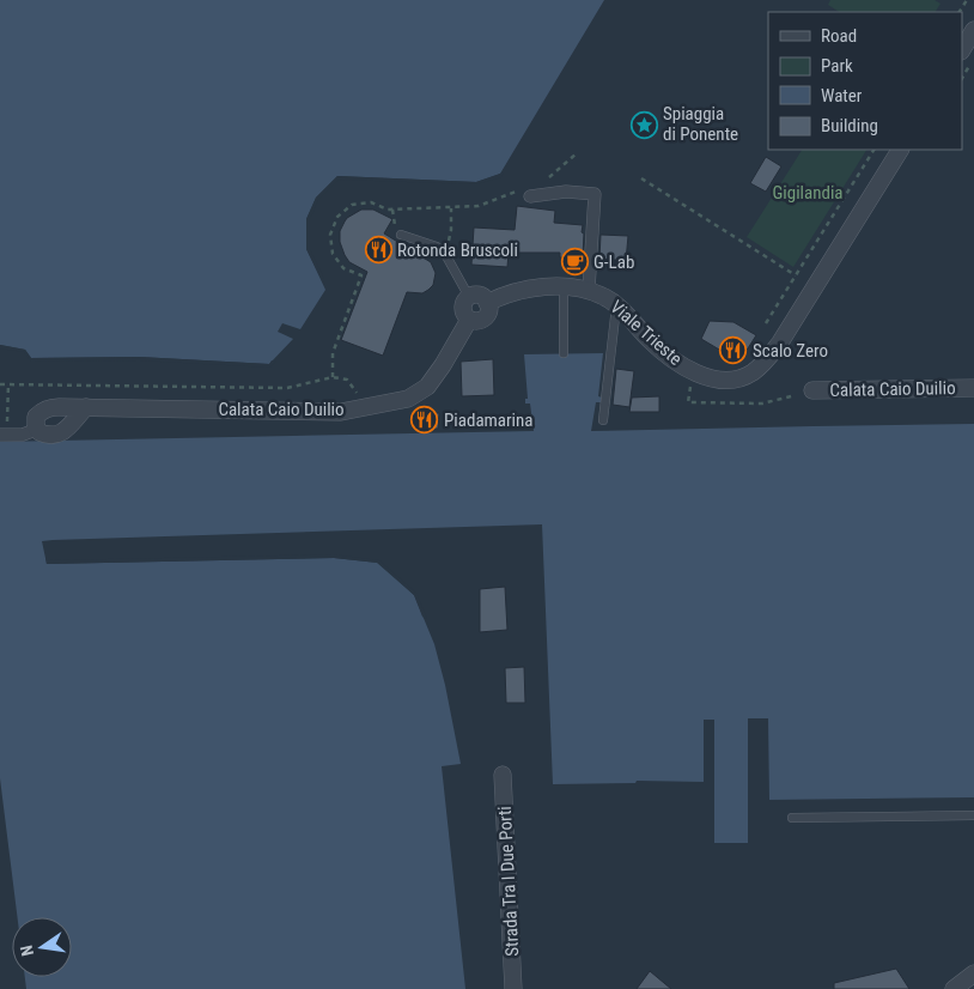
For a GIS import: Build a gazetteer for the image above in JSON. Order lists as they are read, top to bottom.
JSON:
{
  "streets": {
    "street": ["Viale Trieste", "Calata Caio Duilio", "Strada Tra I Due Porti"]
  },
  "crossings": [
    ["Viale Trieste", "Calata Caio Duilio"]
  ],
  "parks": ["Gigilandia"],
  "places": {
    "place": ["Spiaggia di Ponente"],
    "restaurant": ["Rotonda Bruscoli", "Scalo Zero", "Piadamarina"],
    "cafe": ["G-Lab"]
  },
  "legend": [
    "Road",
    "Park",
    "Water",
    "Building"
  ],
  "north": "left"
}
